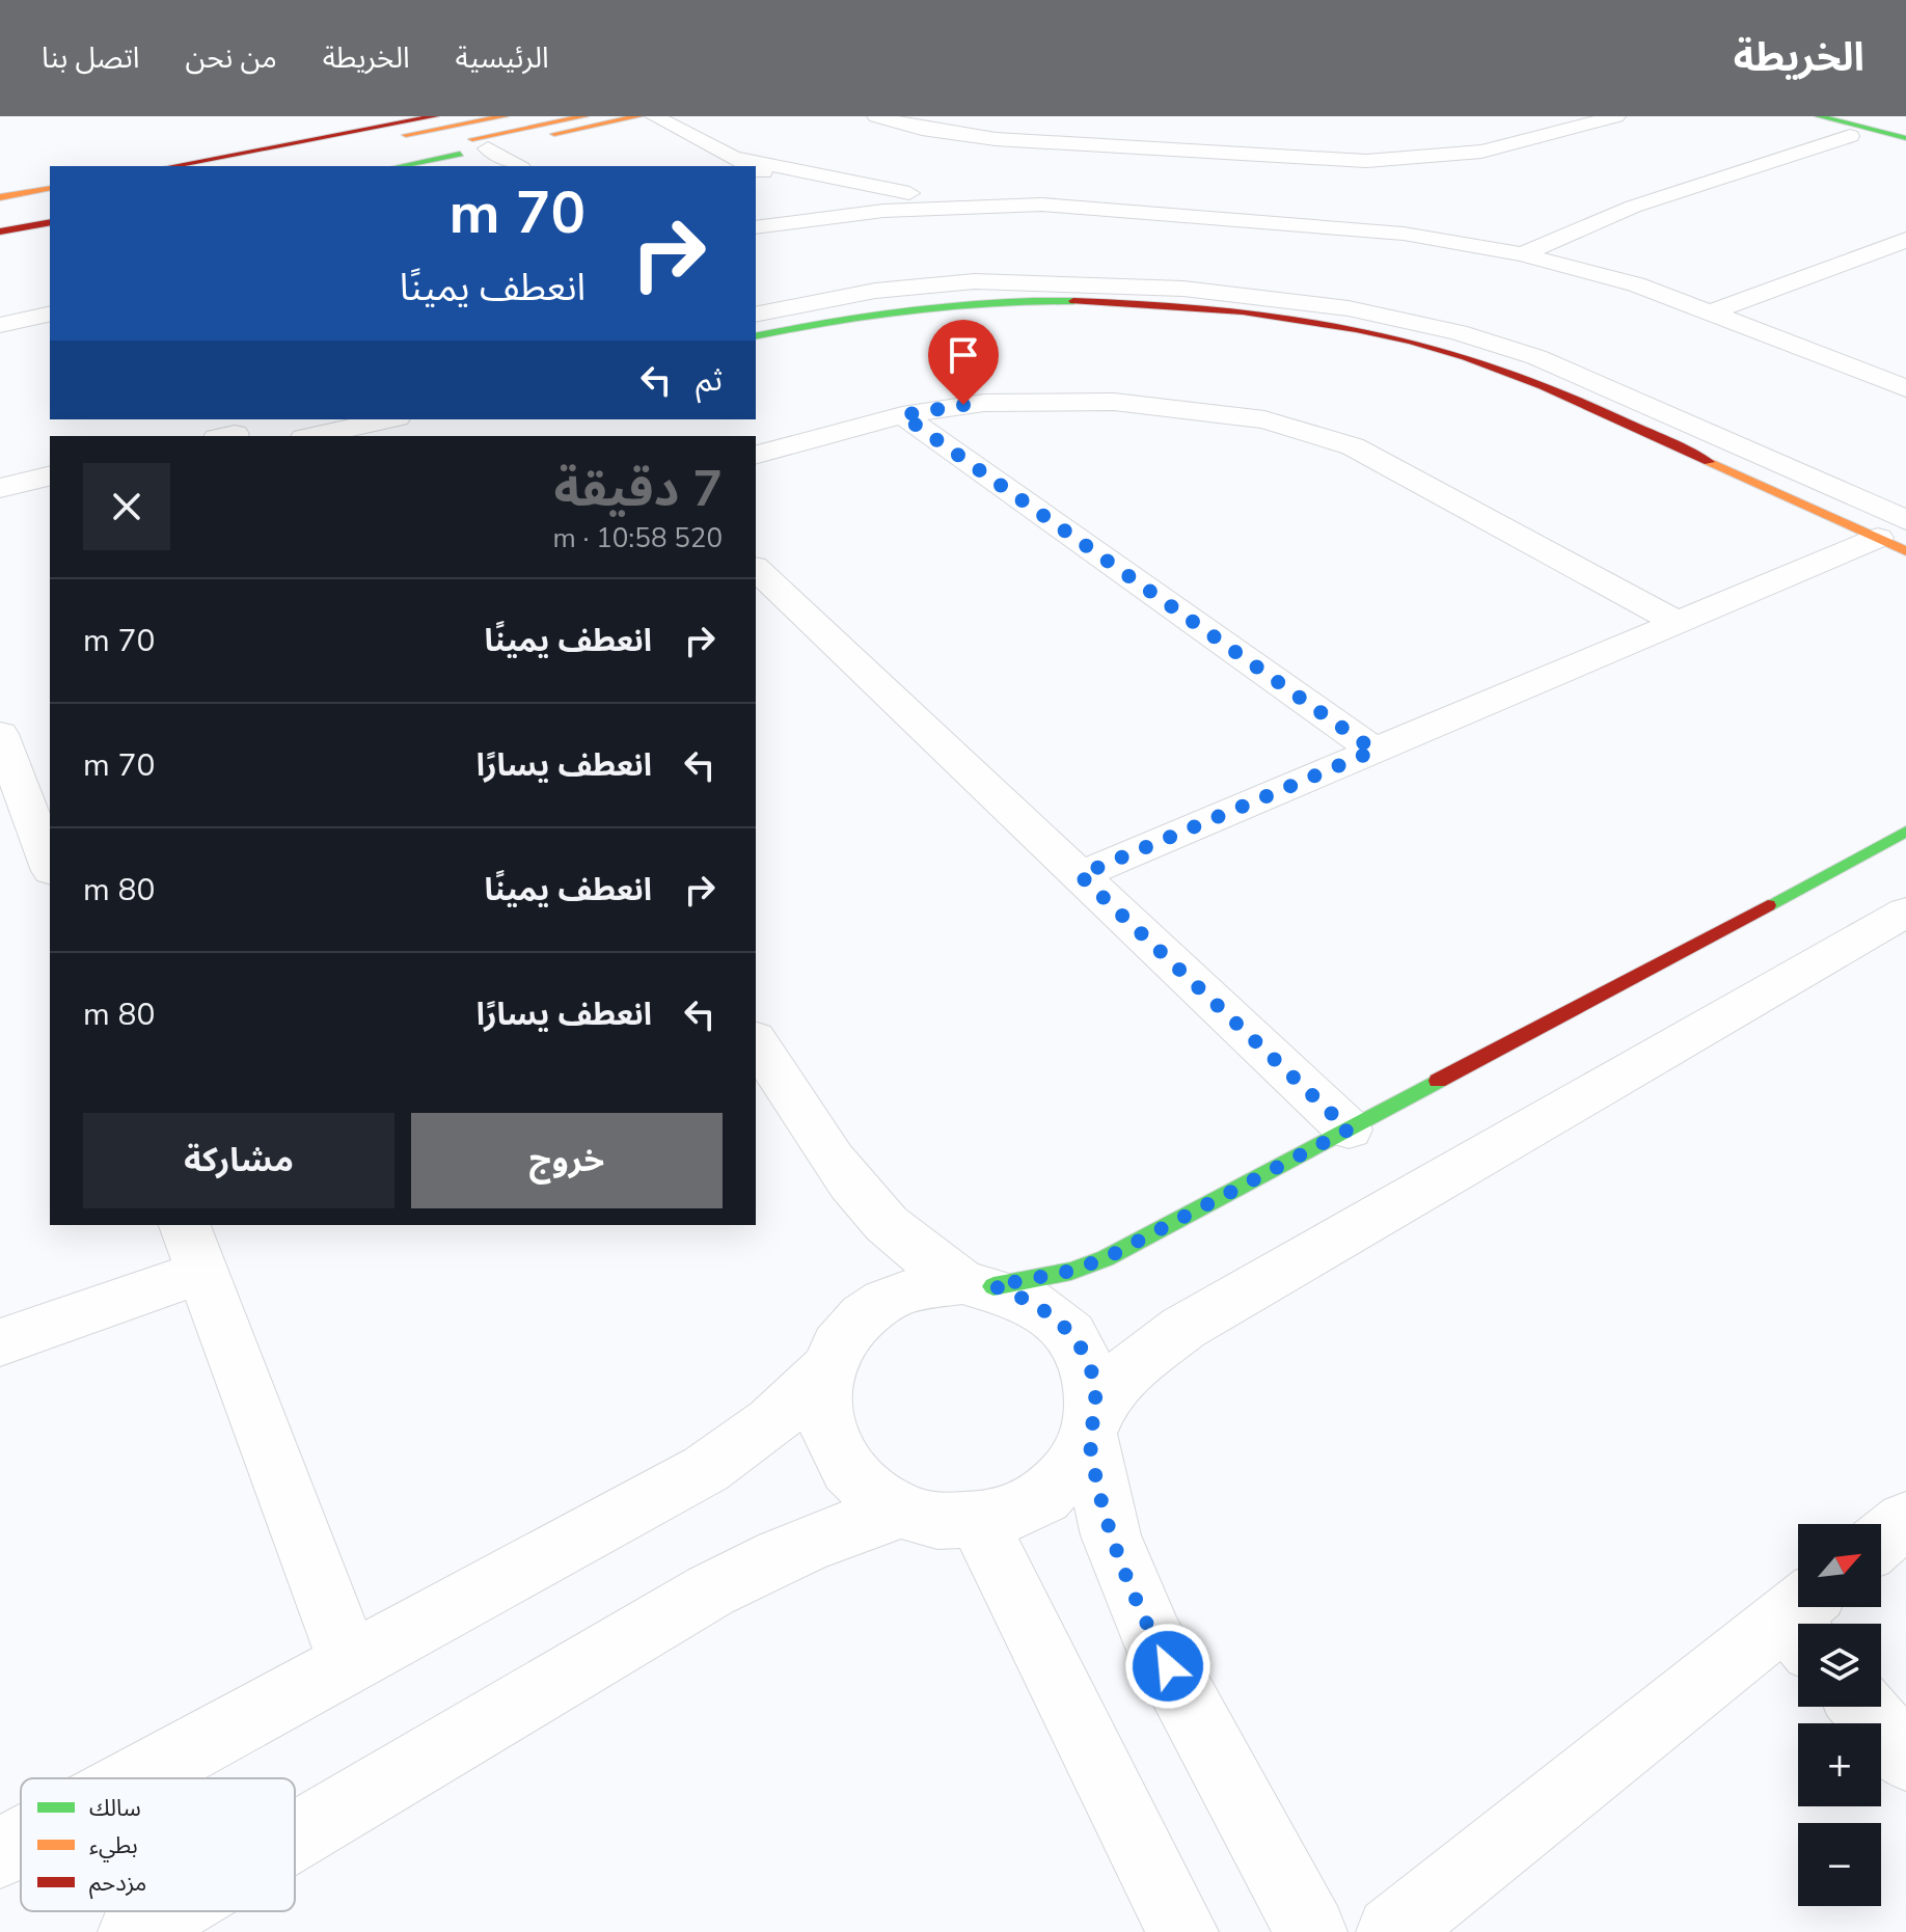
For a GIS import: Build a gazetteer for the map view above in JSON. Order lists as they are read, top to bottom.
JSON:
{
  "legend": ["سالك", "بطيء", "مزدحم"],
  "north": "top right",
  "page": {
    "header": "الخريطة",
    "nav": [
      "الرئيسية",
      "الخريطة",
      "من نحن",
      "اتصل بنا"
    ],
    "turn": ["70 m", "انعطف يمينًا"],
    "then": "ثم",
    "heading": ["7 دقيقة", "520 m · 10:58"],
    "list": [
      {
        "name": "انعطف يمينًا",
        "value": "70 m"
      },
      {
        "name": "انعطف يسارًا",
        "value": "70 m"
      },
      {
        "name": "انعطف يمينًا",
        "value": "80 m"
      },
      {
        "name": "انعطف يسارًا",
        "value": "80 m"
      }
    ],
    "buttons": ["خروج", "مشاركة"],
    "map_buttons": ["+", "−"]
  }
}
